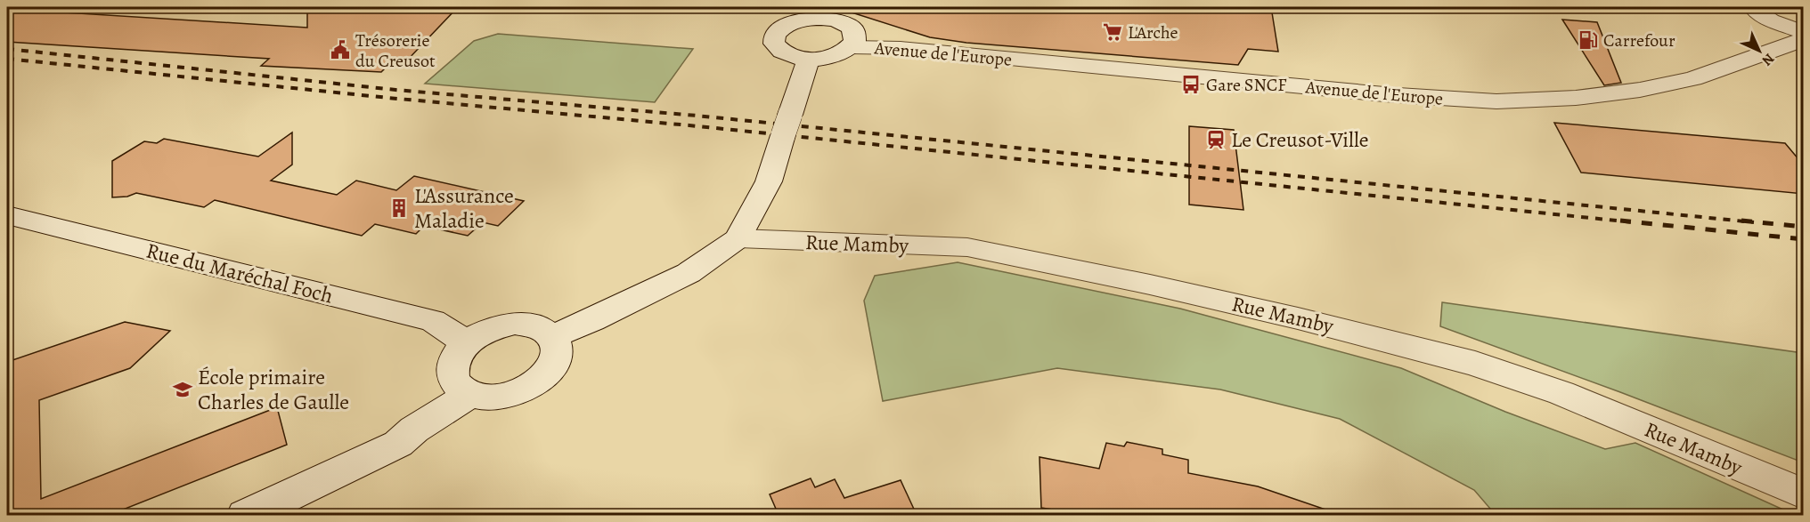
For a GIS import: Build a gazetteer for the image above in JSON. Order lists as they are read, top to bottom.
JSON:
{
  "streets": {
    "street": ["Avenue de l'Europe", "Rue Mamby", "Rue du Maréchal Foch"]
  },
  "places": {
    "supermarket": ["L'Arche"],
    "fuel station": ["Carrefour"],
    "public building": ["Trésorerie du Creusot"],
    "bus stop": ["Gare SNCF"],
    "station": ["Le Creusot-Ville"],
    "building": ["L'Assurance Maladie"],
    "school or university": ["École primaire Charles de Gaulle"]
  },
  "north": "bottom right"
}
